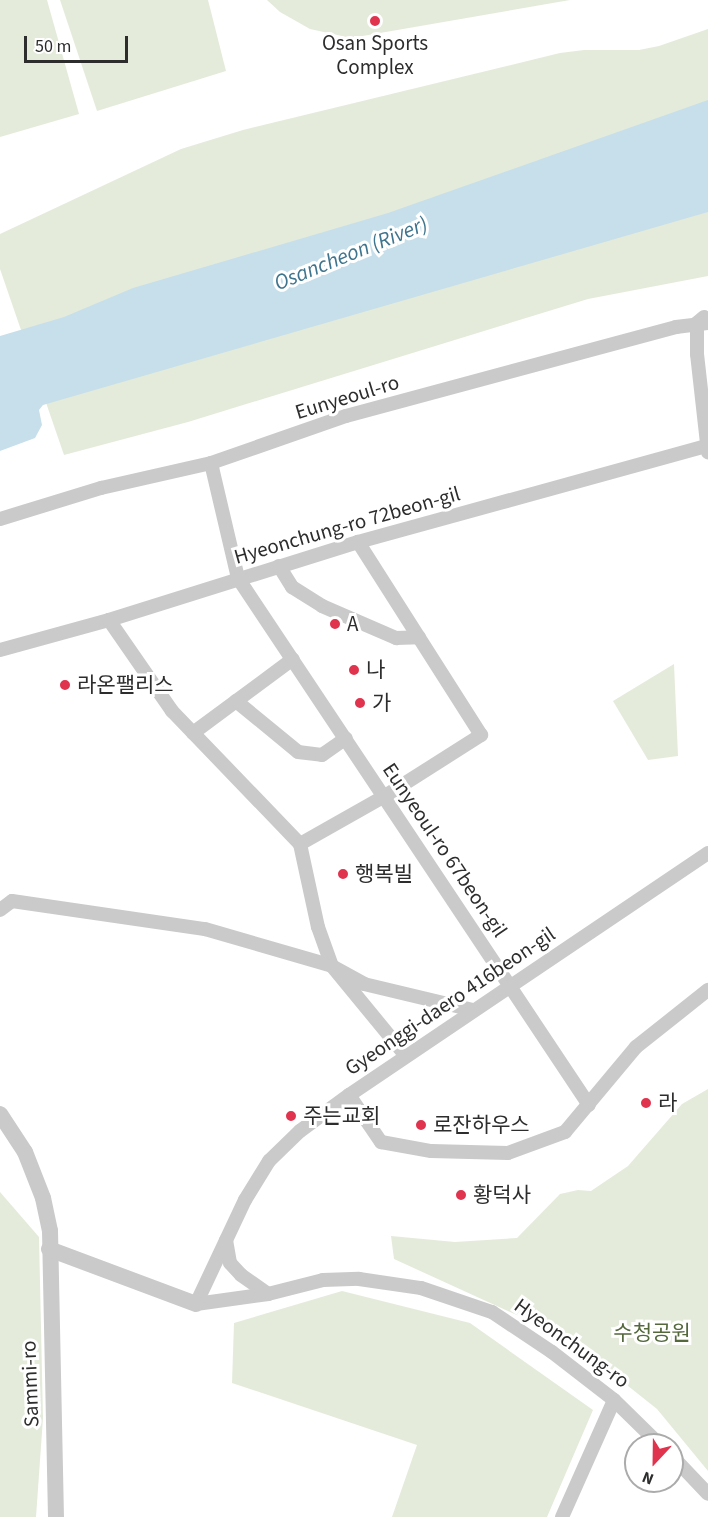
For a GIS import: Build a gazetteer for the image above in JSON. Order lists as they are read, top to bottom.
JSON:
{
  "streets": {
    "street": [
      "Eunyeoul-ro",
      "Hyeonchung-ro 72beon-gil",
      "Eunyeoul-ro 67beon-gil",
      "Gyeonggi-daero 416beon-gil",
      "Hyeonchung-ro",
      "Sammi-ro"
    ]
  },
  "crossings": [
    ["Eunyeoul-ro", "Eunyeoul-ro 67beon-gil"],
    ["Hyeonchung-ro 72beon-gil", "Eunyeoul-ro 67beon-gil"],
    ["Eunyeoul-ro 67beon-gil", "Gyeonggi-daero 416beon-gil"]
  ],
  "water": ["Osancheon (River)"],
  "parks": ["수청공원"],
  "places": [
    "Osan Sports Complex",
    "A",
    "나",
    "라온팰리스",
    "가",
    "행복빌",
    "라",
    "주는교회",
    "로잔하우스",
    "황덕사"
  ],
  "scale_bar": "50 m",
  "north": "bottom"
}
